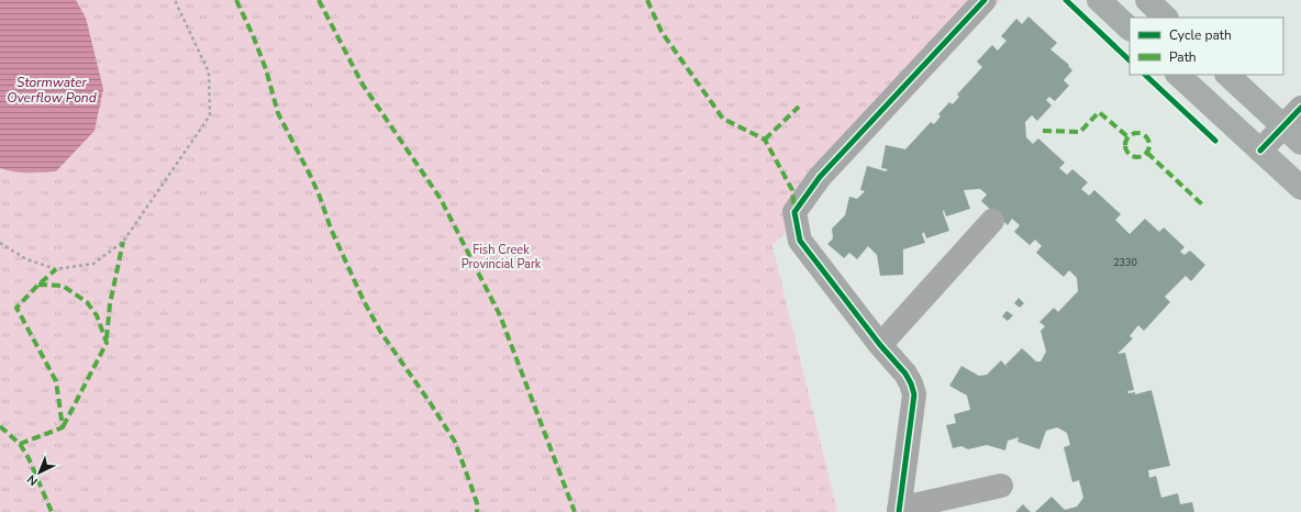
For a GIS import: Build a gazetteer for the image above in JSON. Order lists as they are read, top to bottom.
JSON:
{
  "water": ["Stormwater Overflow Pond"],
  "parks": ["Fish Creek Provincial Park"],
  "house_numbers": ["2330"],
  "legend": ["Cycle path", "Path"],
  "north": "bottom left"
}
